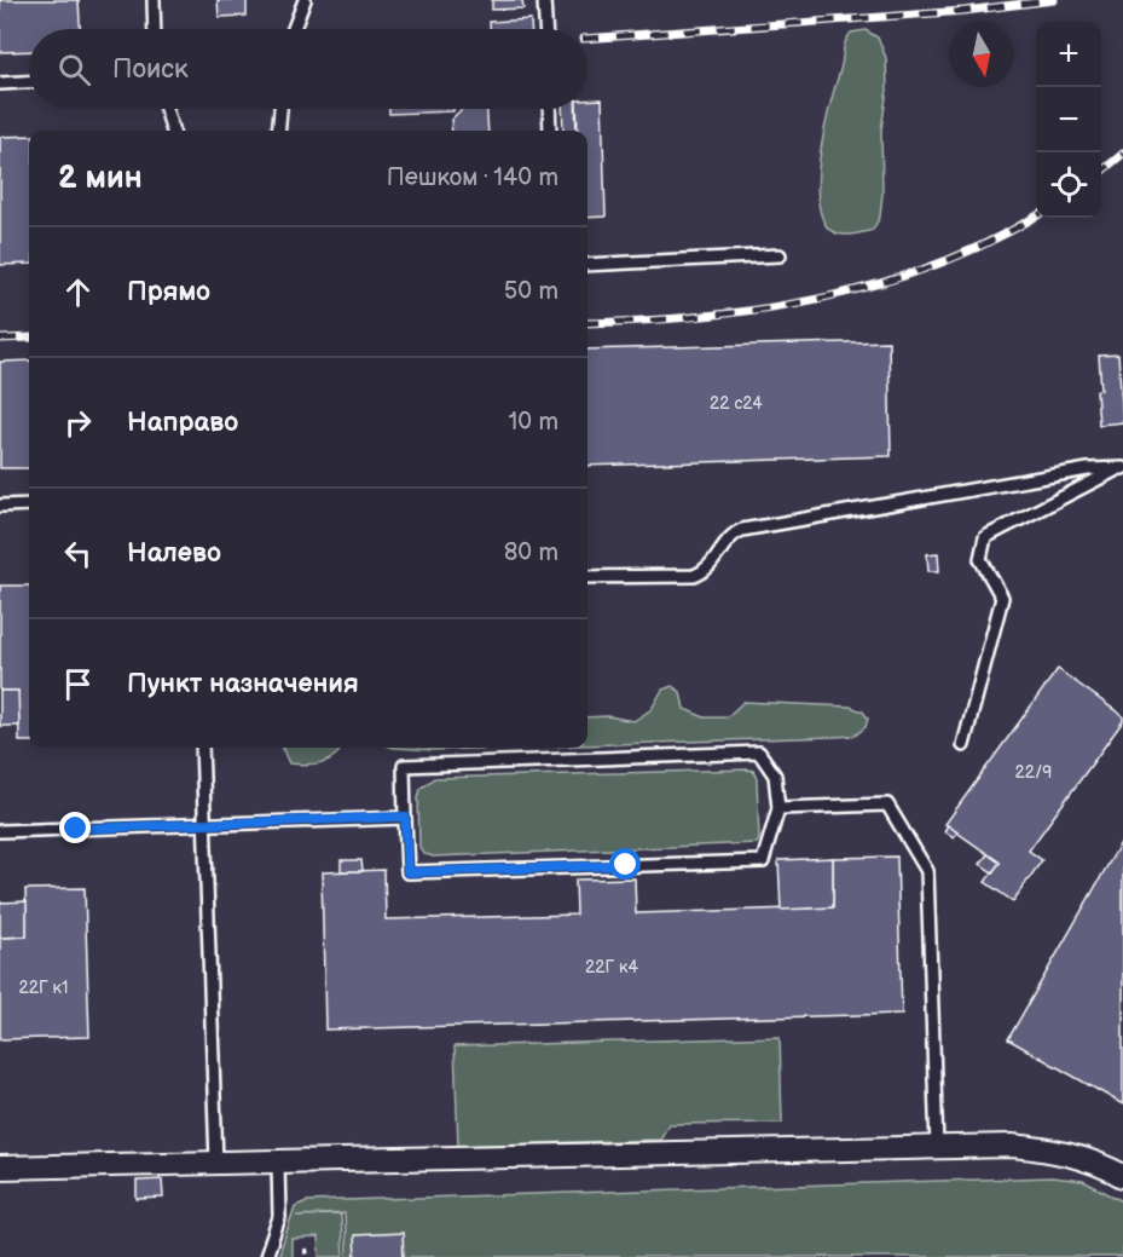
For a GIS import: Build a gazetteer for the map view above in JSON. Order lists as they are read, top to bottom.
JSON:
{
  "house_numbers": [
    "22 с24",
    "22/9",
    "22Г к4",
    "22Г к1"
  ],
  "north": "bottom",
  "page": {
    "map_buttons": ["+", "−"],
    "search": "Поиск",
    "heading": ["2 мин", "Пешком · 140 m"],
    "list": [
      ["Прямо", "50 m"],
      ["Направо", "10 m"],
      ["Налево", "80 m"],
      "Пункт назначения"
    ]
  }
}
